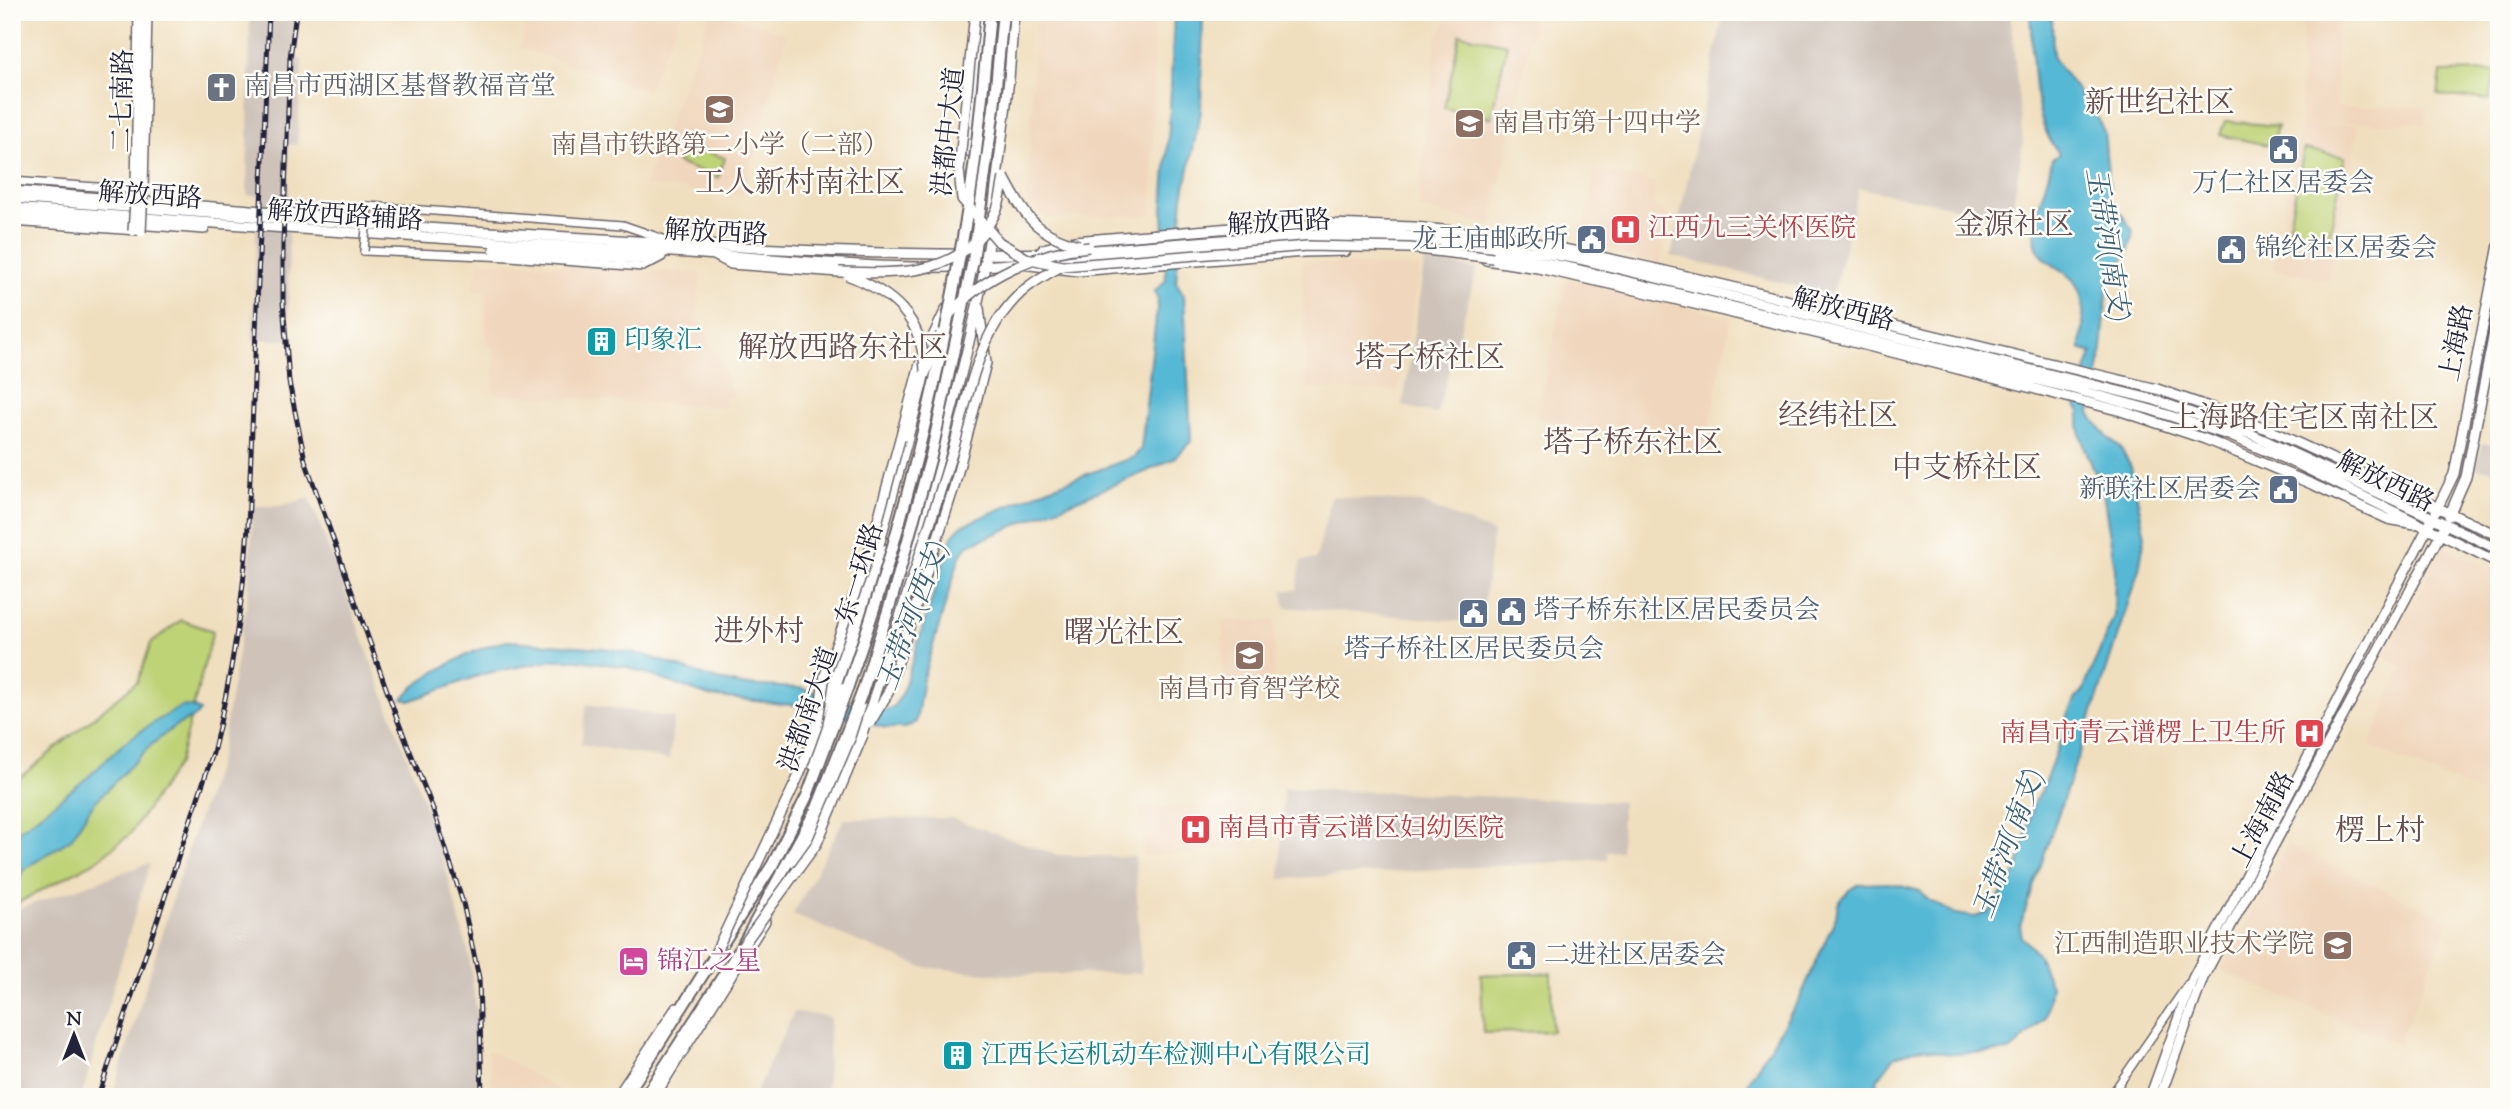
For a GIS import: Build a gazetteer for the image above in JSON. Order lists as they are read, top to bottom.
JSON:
{
  "streets": {
    "highway": ["东一环路"],
    "main road": [
      "二七南路",
      "洪都中大道",
      "解放西路",
      "解放西路辅路",
      "上海路",
      "洪都南大道",
      "上海南路"
    ]
  },
  "crossings": [
    ["洪都中大道", "解放西路"],
    ["洪都中大道", "洪都南大道"],
    ["解放西路", "解放西路辅路"],
    ["解放西路", "上海路"],
    ["解放西路", "洪都南大道"],
    ["解放西路", "上海南路"],
    ["上海路", "上海南路"]
  ],
  "districts": [
    "新世纪社区",
    "工人新村南社区",
    "金源社区",
    "解放西路东社区",
    "塔子桥社区",
    "经纬社区",
    "上海路住宅区南社区",
    "塔子桥东社区",
    "中支桥社区",
    "进外村",
    "曙光社区",
    "楞上村"
  ],
  "water": ["玉带河(南支)", "玉带河(西支)"],
  "places": {
    "church": ["南昌市西湖区基督教福音堂"],
    "school or university": [
      "南昌市铁路第二小学（二部）",
      "南昌市第十四中学",
      "南昌市育智学校",
      "江西制造职业技术学院"
    ],
    "public building": [
      "万仁社区居委会",
      "龙王庙邮政所",
      "锦纶社区居委会",
      "新联社区居委会",
      "塔子桥东社区居民委员会",
      "塔子桥社区居民委员会",
      "二进社区居委会"
    ],
    "hospital": ["江西九三关怀医院", "南昌市青云谱楞上卫生所", "南昌市青云谱区妇幼医院"],
    "building": ["印象汇", "江西长运机动车检测中心有限公司"],
    "hotel": ["锦江之星"]
  },
  "north": "top"
}
